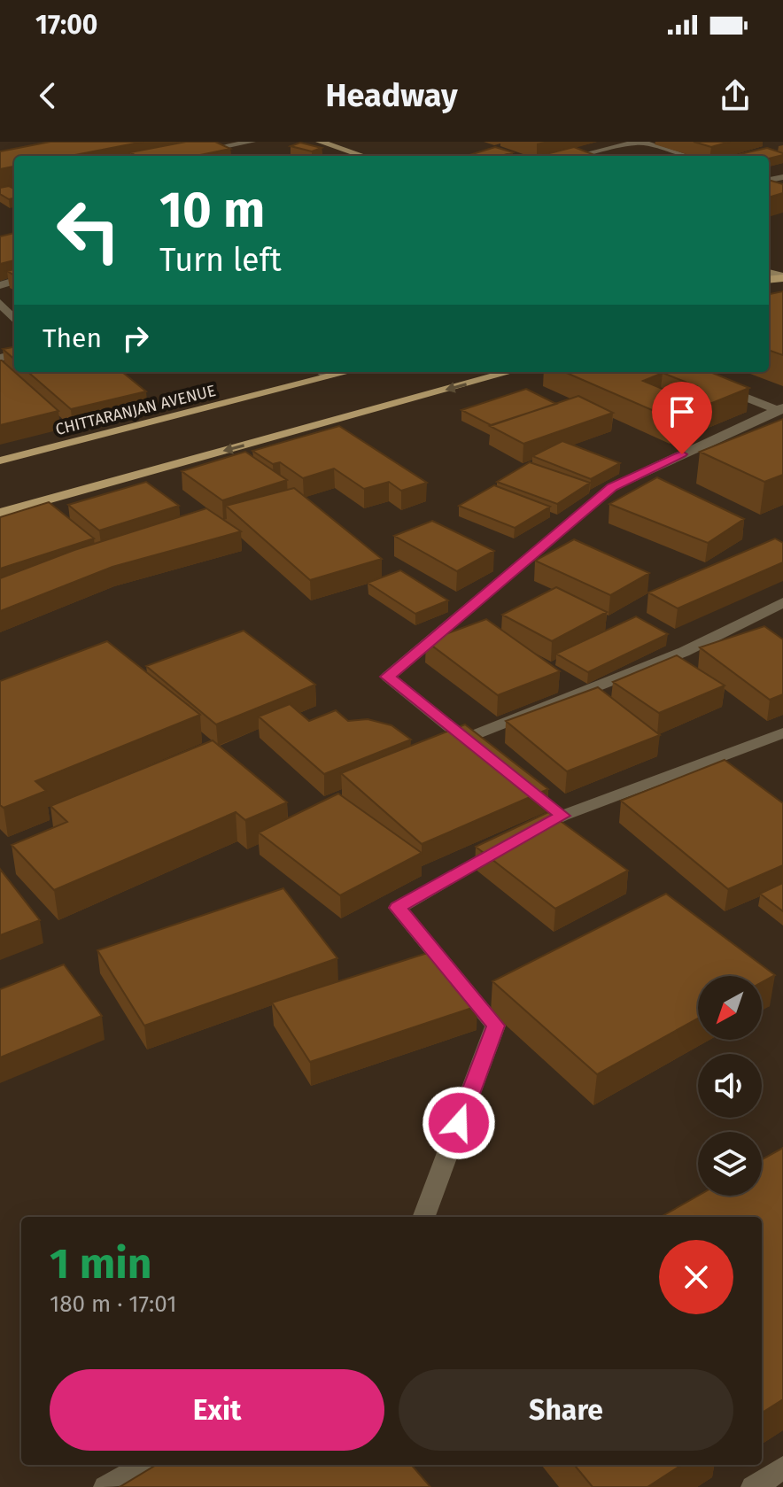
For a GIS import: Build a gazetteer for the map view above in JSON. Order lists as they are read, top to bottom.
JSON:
{
  "streets": {
    "main road": ["CHITTARANJAN AVENUE"]
  },
  "north": "bottom left",
  "page": {
    "status": "17:00",
    "header": "Headway",
    "turn": ["10 m", "Turn left"],
    "then": "Then",
    "heading": ["1 min", "180 m · 17:01"],
    "buttons": ["Exit", "Share"]
  }
}
